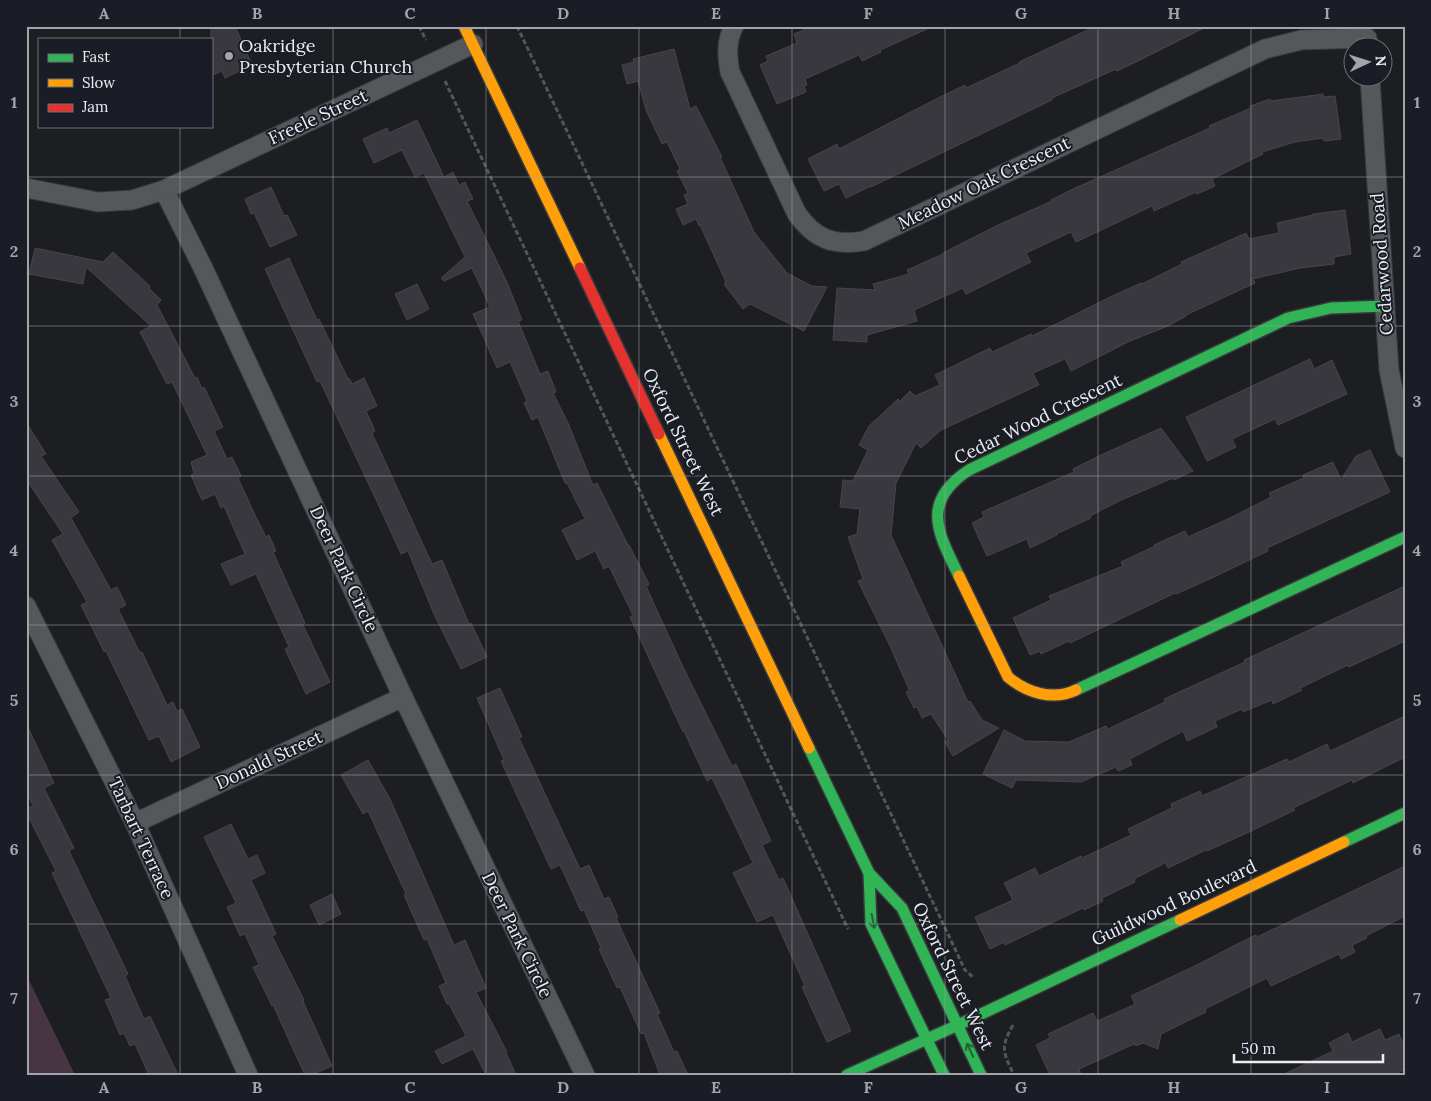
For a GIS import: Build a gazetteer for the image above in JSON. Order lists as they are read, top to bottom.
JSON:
{
  "streets": {
    "street": [
      "Freele Street",
      "Meadow Oak Crescent",
      "Cedarwood Road",
      "Cedar Wood Crescent",
      "Oxford Street West",
      "Deer Park Circle",
      "Donald Street",
      "Tarbart Terrace",
      "Guildwood Boulevard"
    ]
  },
  "crossings": [
    ["Freele Street", "Oxford Street West"],
    ["Freele Street", "Deer Park Circle"],
    ["Cedarwood Road", "Cedar Wood Crescent"],
    ["Oxford Street West", "Guildwood Boulevard"],
    ["Deer Park Circle", "Donald Street"],
    ["Donald Street", "Tarbart Terrace"]
  ],
  "places": ["Oakridge Presbyterian Church"],
  "legend": ["Fast", "Slow", "Jam"],
  "scale_bar": "50 m",
  "north": "right",
  "grid": {
    "columns": [
      "A",
      "B",
      "C",
      "D",
      "E",
      "F",
      "G",
      "H",
      "I"
    ],
    "rows": [
      "1",
      "2",
      "3",
      "4",
      "5",
      "6",
      "7"
    ]
  }
}
